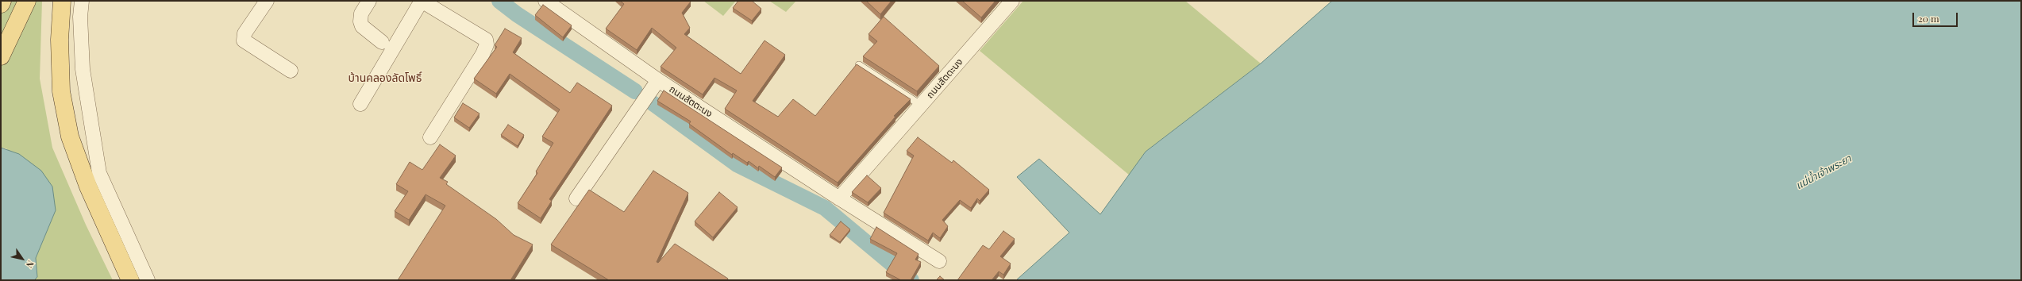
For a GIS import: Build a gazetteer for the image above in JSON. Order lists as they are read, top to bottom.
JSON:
{
  "streets": {
    "street": ["ถนนสัตตะนง"]
  },
  "districts": ["บ้านคลองลัดโพธิ์"],
  "water": ["แม่น้ำเจ้าพระยา"],
  "scale_bar": "20 m",
  "north": "bottom right"
}
